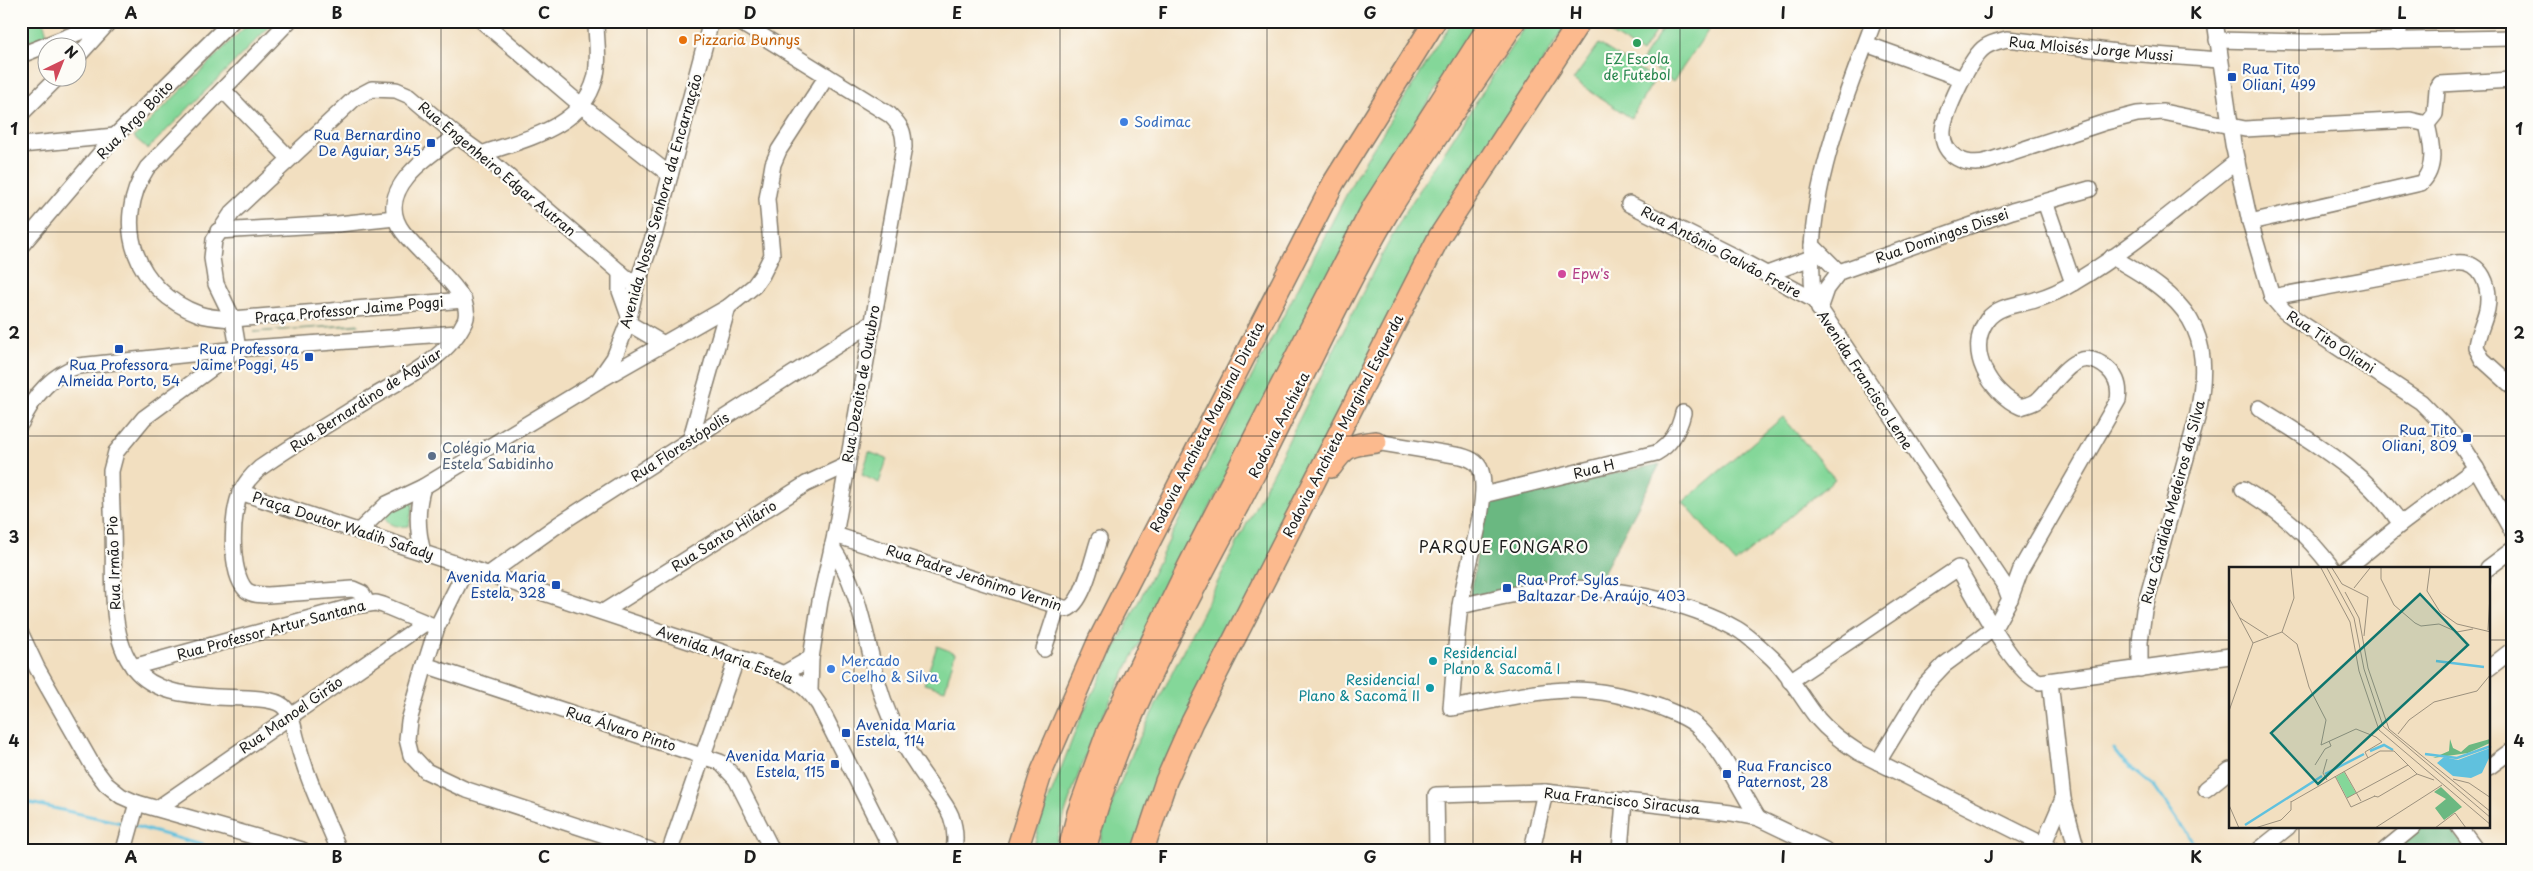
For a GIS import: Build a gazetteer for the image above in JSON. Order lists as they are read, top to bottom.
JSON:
{
  "streets": {
    "highway": ["Rodovia Anchieta", "Rodovia Anchieta Marginal Esquerda", "Rodovia Anchieta Marginal Direita"],
    "street": [
      "Rua Mloisés Jorge Mussi",
      "Rua Argo Boito",
      "Rua Engenheiro Edgar Autran",
      "Avenida Nossa Senhora da Encarnação",
      "Rua Domingos Dissei",
      "Rua Antônio Galvão Freire",
      "Praça Professor Jaime Poggi",
      "Rua Tito Oliani",
      "Avenida Francisco Leme",
      "Rua Dezoito de Outubro",
      "Rua Bernardino de Águiar",
      "Rua Florestópolis",
      "Rua H",
      "Rua Cândida Medeiros da Silva",
      "Praça Doutor Wadih Safady",
      "Rua Santo Hilário",
      "Rua Irmão Pio",
      "Rua Padre Jerônimo Vernin",
      "Rua Professor Artur Santana",
      "Avenida Maria Estela",
      "Rua Manoel Girão",
      "Rua Álvaro Pinto",
      "Rua Francisco Siracusa"
    ]
  },
  "crossings": [
    ["Rua Mloisés Jorge Mussi", "Rua Tito Oliani"],
    ["Rua Engenheiro Edgar Autran", "Avenida Nossa Senhora da Encarnação"],
    ["Rua Engenheiro Edgar Autran", "Praça Professor Jaime Poggi"],
    ["Rua Engenheiro Edgar Autran", "Rua Irmão Pio"],
    ["Avenida Nossa Senhora da Encarnação", "Praça Doutor Wadih Safady"],
    ["Rua Antônio Galvão Freire", "Avenida Francisco Leme"],
    ["Praça Professor Jaime Poggi", "Rua Bernardino de Águiar"],
    ["Rua Dezoito de Outubro", "Rua Florestópolis"],
    ["Rua Dezoito de Outubro", "Rua Santo Hilário"],
    ["Rua Dezoito de Outubro", "Rua Padre Jerônimo Vernin"],
    ["Rua Dezoito de Outubro", "Avenida Maria Estela"],
    ["Rua Bernardino de Águiar", "Praça Doutor Wadih Safady"],
    ["Rua Florestópolis", "Avenida Maria Estela"],
    ["Praça Doutor Wadih Safady", "Rua Professor Artur Santana"],
    ["Praça Doutor Wadih Safady", "Avenida Maria Estela"],
    ["Rua Santo Hilário", "Avenida Maria Estela"],
    ["Rua Irmão Pio", "Rua Professor Artur Santana"],
    ["Rua Irmão Pio", "Rua Manoel Girão"],
    ["Rua Professor Artur Santana", "Rua Manoel Girão"]
  ],
  "districts": ["PARQUE FONGARO"],
  "places": {
    "other": [
      "Pizzaria Bunnys",
      "EZ Escola de Futebol",
      "Sodimac",
      "Epw's",
      "Colégio Maria Estela Sabidinho",
      "Residencial Plano & Sacomã I",
      "Mercado Coelho & Silva",
      "Residencial Plano & Sacomã II"
    ],
    "transit": [
      "Rua Tito Oliani, 499",
      "Rua Bernardino De Aguiar, 345",
      "Rua Professora Almeida Porto, 54",
      "Rua Professora Jaime Poggi, 45",
      "Rua Tito Oliani, 809",
      "Avenida Maria Estela, 328",
      "Rua Prof. Sylas Baltazar De Araújo, 403",
      "Avenida Maria Estela, 114",
      "Avenida Maria Estela, 115",
      "Rua Francisco Paternost, 28"
    ]
  },
  "north": "top right",
  "grid": {
    "columns": [
      "A",
      "B",
      "C",
      "D",
      "E",
      "F",
      "G",
      "H",
      "I",
      "J",
      "K",
      "L"
    ],
    "rows": [
      "1",
      "2",
      "3",
      "4"
    ]
  }
}
